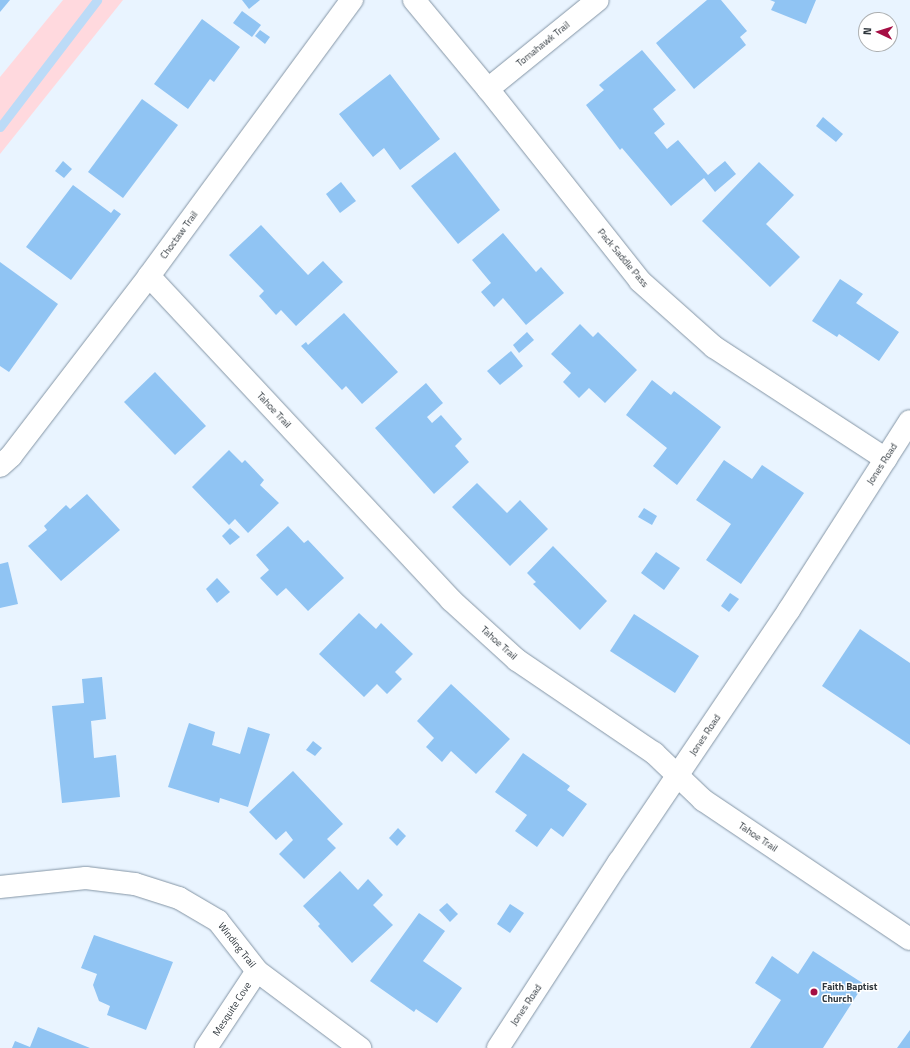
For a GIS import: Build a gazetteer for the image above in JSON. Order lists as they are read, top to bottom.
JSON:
{
  "streets": {
    "street": [
      "Tomahawk Trail",
      "Choctaw Trail",
      "Pack Saddle Pass",
      "Tahoe Trail",
      "Jones Road",
      "Winding Trail",
      "Mesquite Cove"
    ]
  },
  "crossings": [
    ["Tomahawk Trail", "Pack Saddle Pass"],
    ["Choctaw Trail", "Tahoe Trail"],
    ["Pack Saddle Pass", "Jones Road"],
    ["Tahoe Trail", "Jones Road"],
    ["Winding Trail", "Mesquite Cove"]
  ],
  "places": ["Faith Baptist Church"],
  "north": "left"
}
